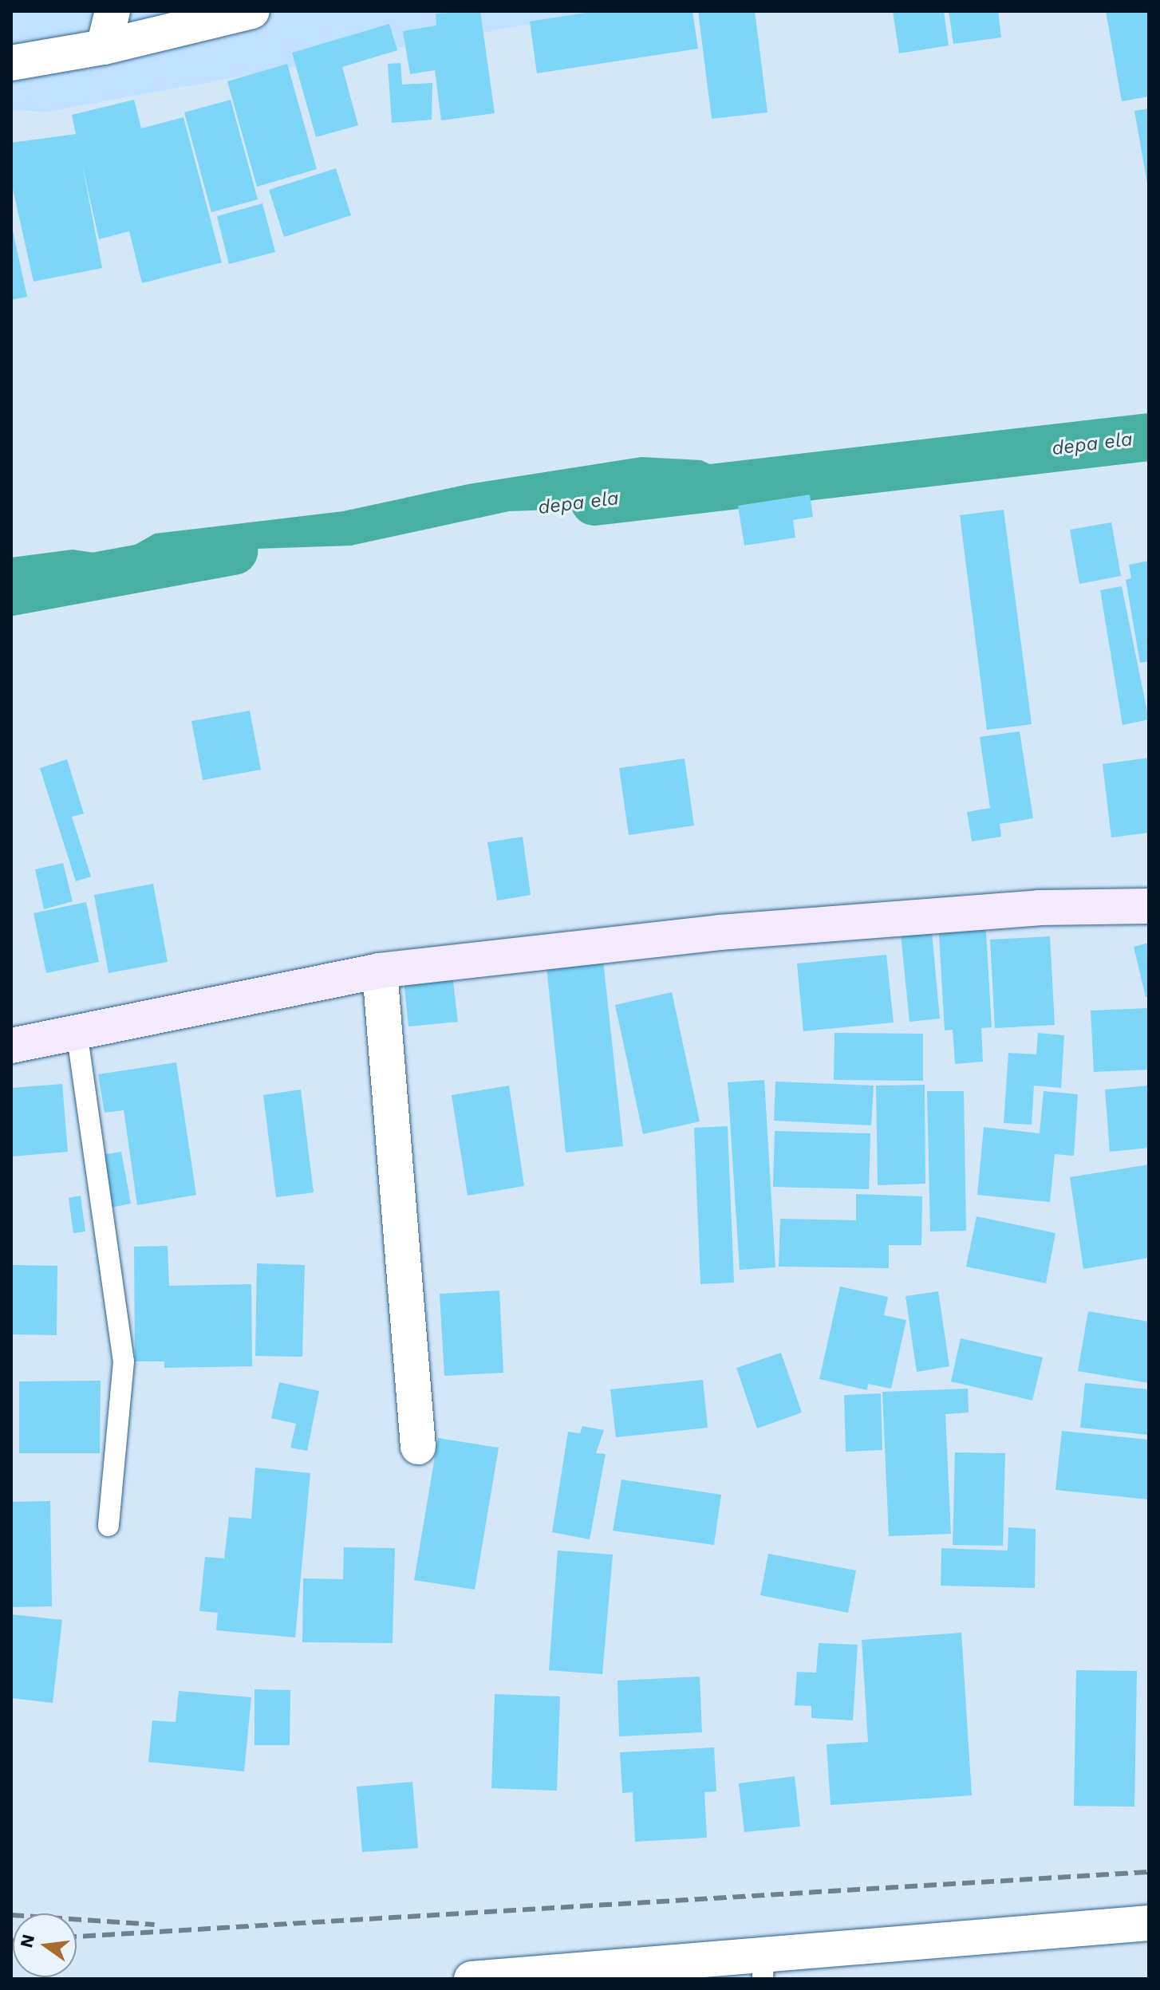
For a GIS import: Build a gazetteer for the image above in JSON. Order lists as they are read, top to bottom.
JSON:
{
  "water": ["depa ela"],
  "north": "left"
}
